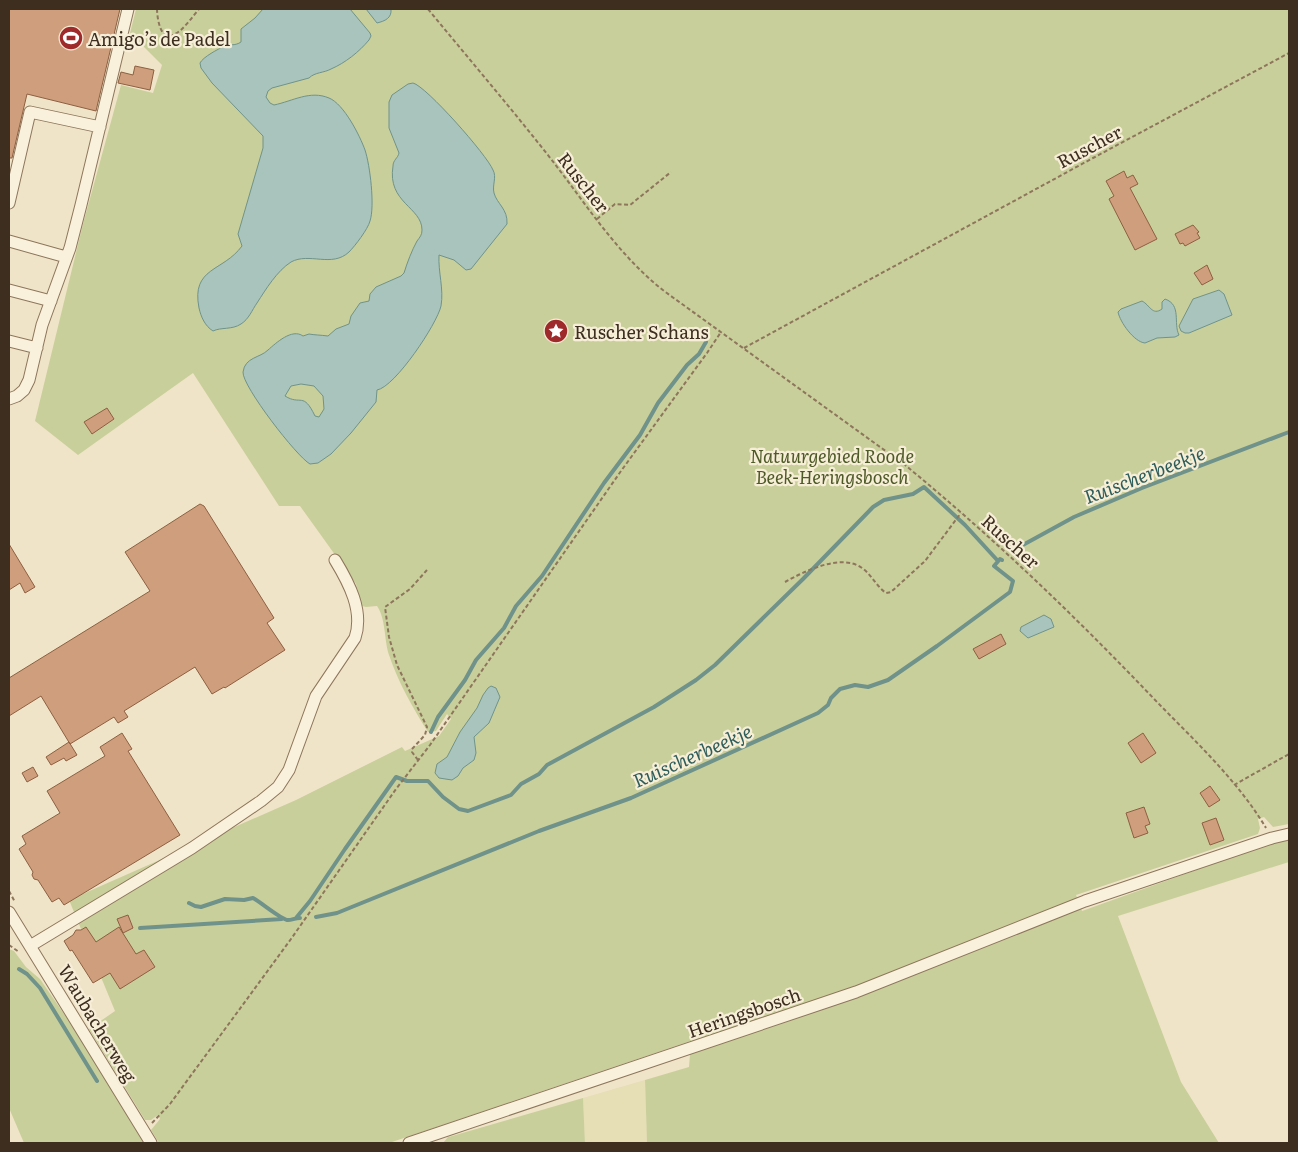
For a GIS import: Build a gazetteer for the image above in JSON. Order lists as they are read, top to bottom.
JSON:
{
  "streets": {
    "street": ["Heringsbosch", "Waubacherweg"],
    "path": ["Ruscher"]
  },
  "crossings": [
    ["Ruscher", "Heringsbosch"]
  ],
  "water": ["Ruischerbeekje"],
  "parks": ["Natuurgebied Roode Beek-Heringsbosch"],
  "places": {
    "sports": ["Amigo’s de Padel"],
    "place": ["Ruscher Schans"]
  }
}
